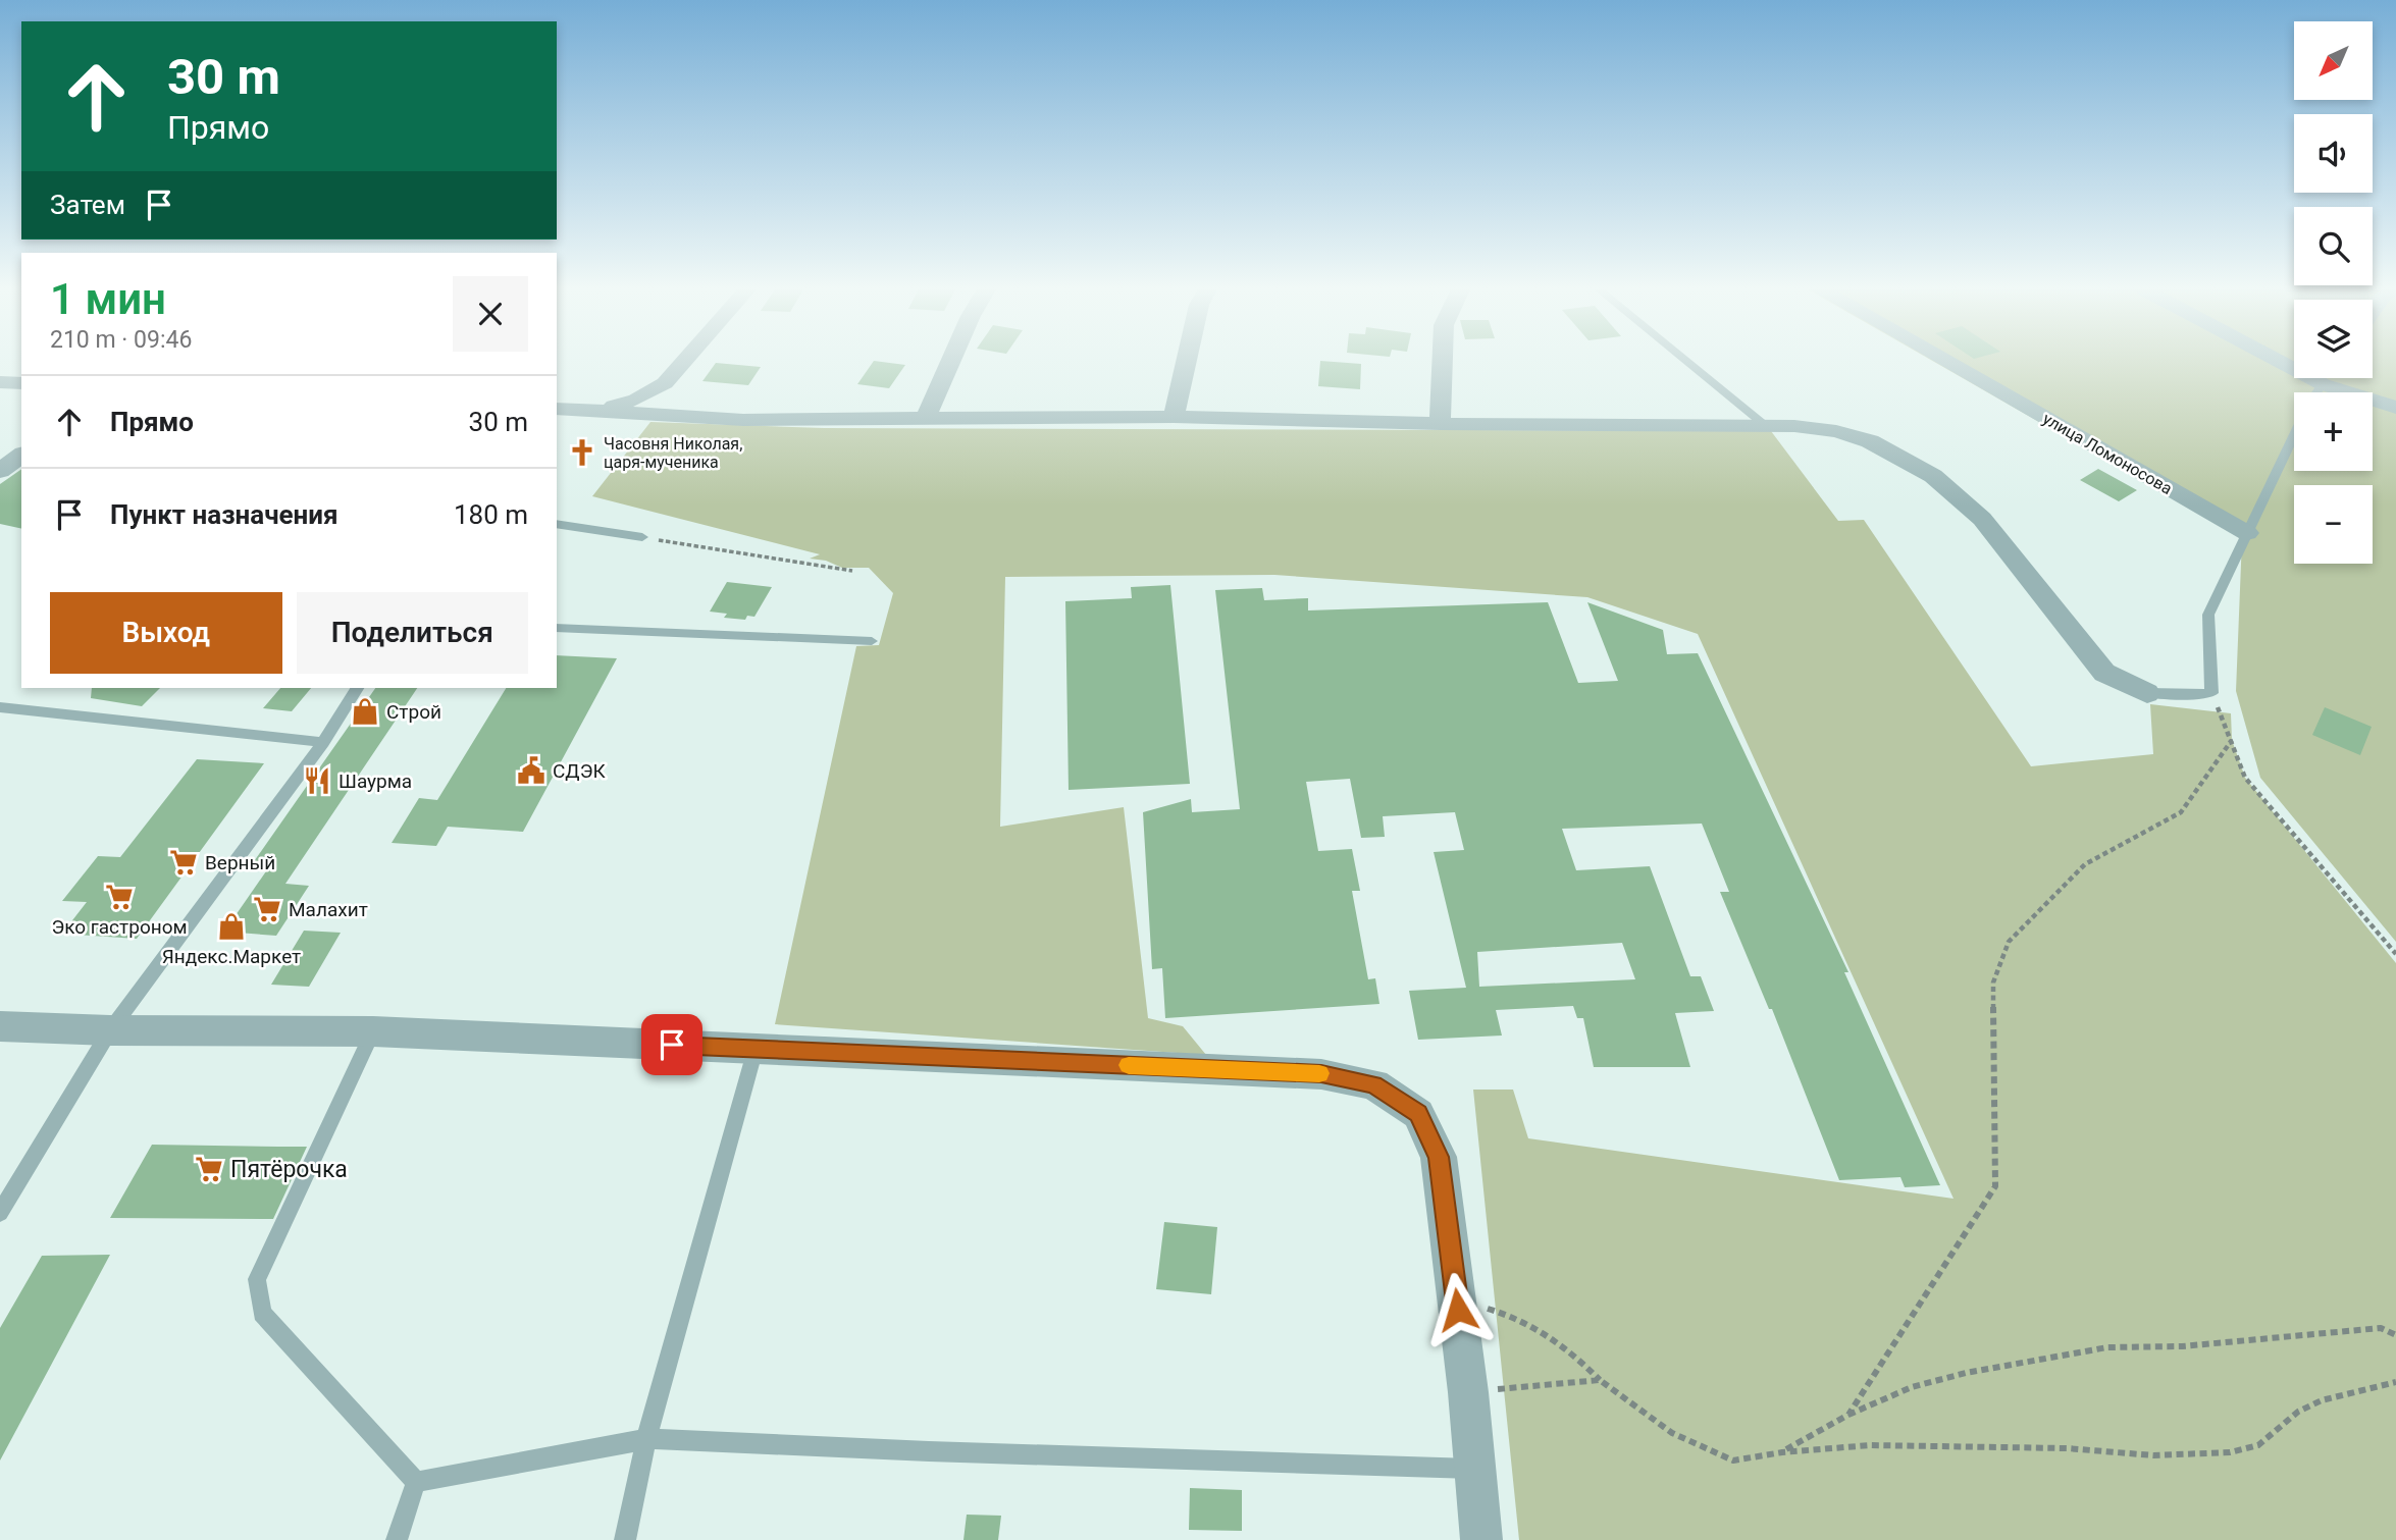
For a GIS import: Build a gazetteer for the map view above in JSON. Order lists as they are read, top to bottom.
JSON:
{
  "streets": {
    "street": ["улица Ломоносова"]
  },
  "places": {
    "church": ["Часовня Николая, царя-мученика"],
    "shop": ["Строй", "Яндекс.Маркет"],
    "public building": ["СДЭК"],
    "restaurant": ["Шаурма"],
    "supermarket": [
      "Верный",
      "Эко гастроном",
      "Малахит",
      "Пятёрочка"
    ]
  },
  "north": "bottom left",
  "page": {
    "map_buttons": ["+", "−"],
    "turn": ["30 m", "Прямо"],
    "then": "Затем",
    "heading": ["1 мин", "210 m · 09:46"],
    "list": [
      {
        "name": "Прямо",
        "value": "30 m"
      },
      {
        "name": "Пункт назначения",
        "value": "180 m"
      }
    ],
    "buttons": ["Выход", "Поделиться"]
  }
}
